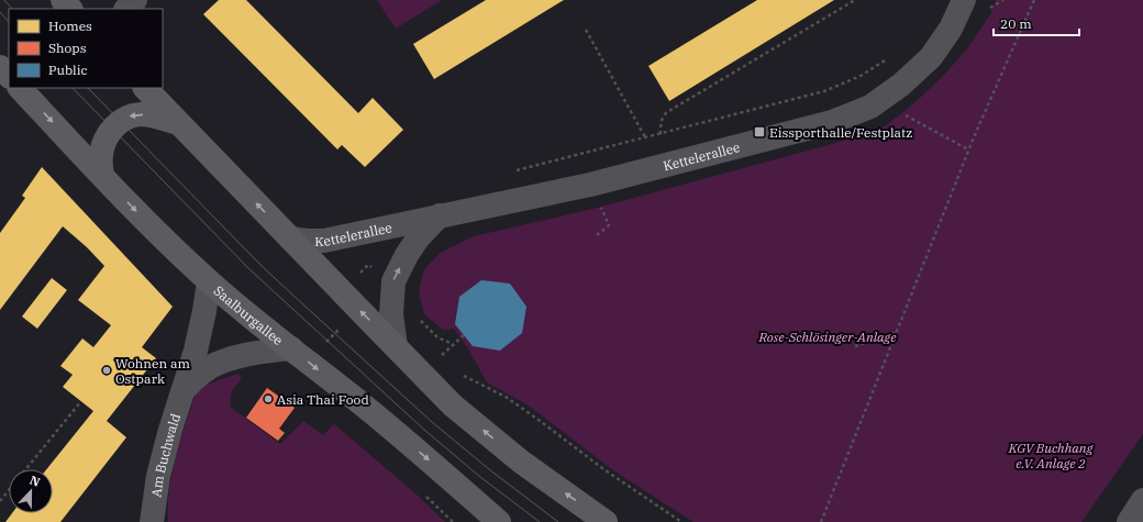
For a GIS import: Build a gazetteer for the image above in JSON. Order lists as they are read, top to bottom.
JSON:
{
  "streets": {
    "main road": ["Saalburgallee"],
    "street": ["Kettelerallee", "Am Buchwald"]
  },
  "crossings": [
    ["Saalburgallee", "Am Buchwald"]
  ],
  "parks": ["Rose-Schlösinger-Anlage", "KGV Buchhang e.V. Anlage 2"],
  "places": {
    "transit": ["Eissporthalle/Festplatz"],
    "other": ["Wohnen am Ostpark", "Asia Thai Food"]
  },
  "legend": ["Homes", "Shops", "Public"],
  "scale_bar": "20 m",
  "north": "top"
}
